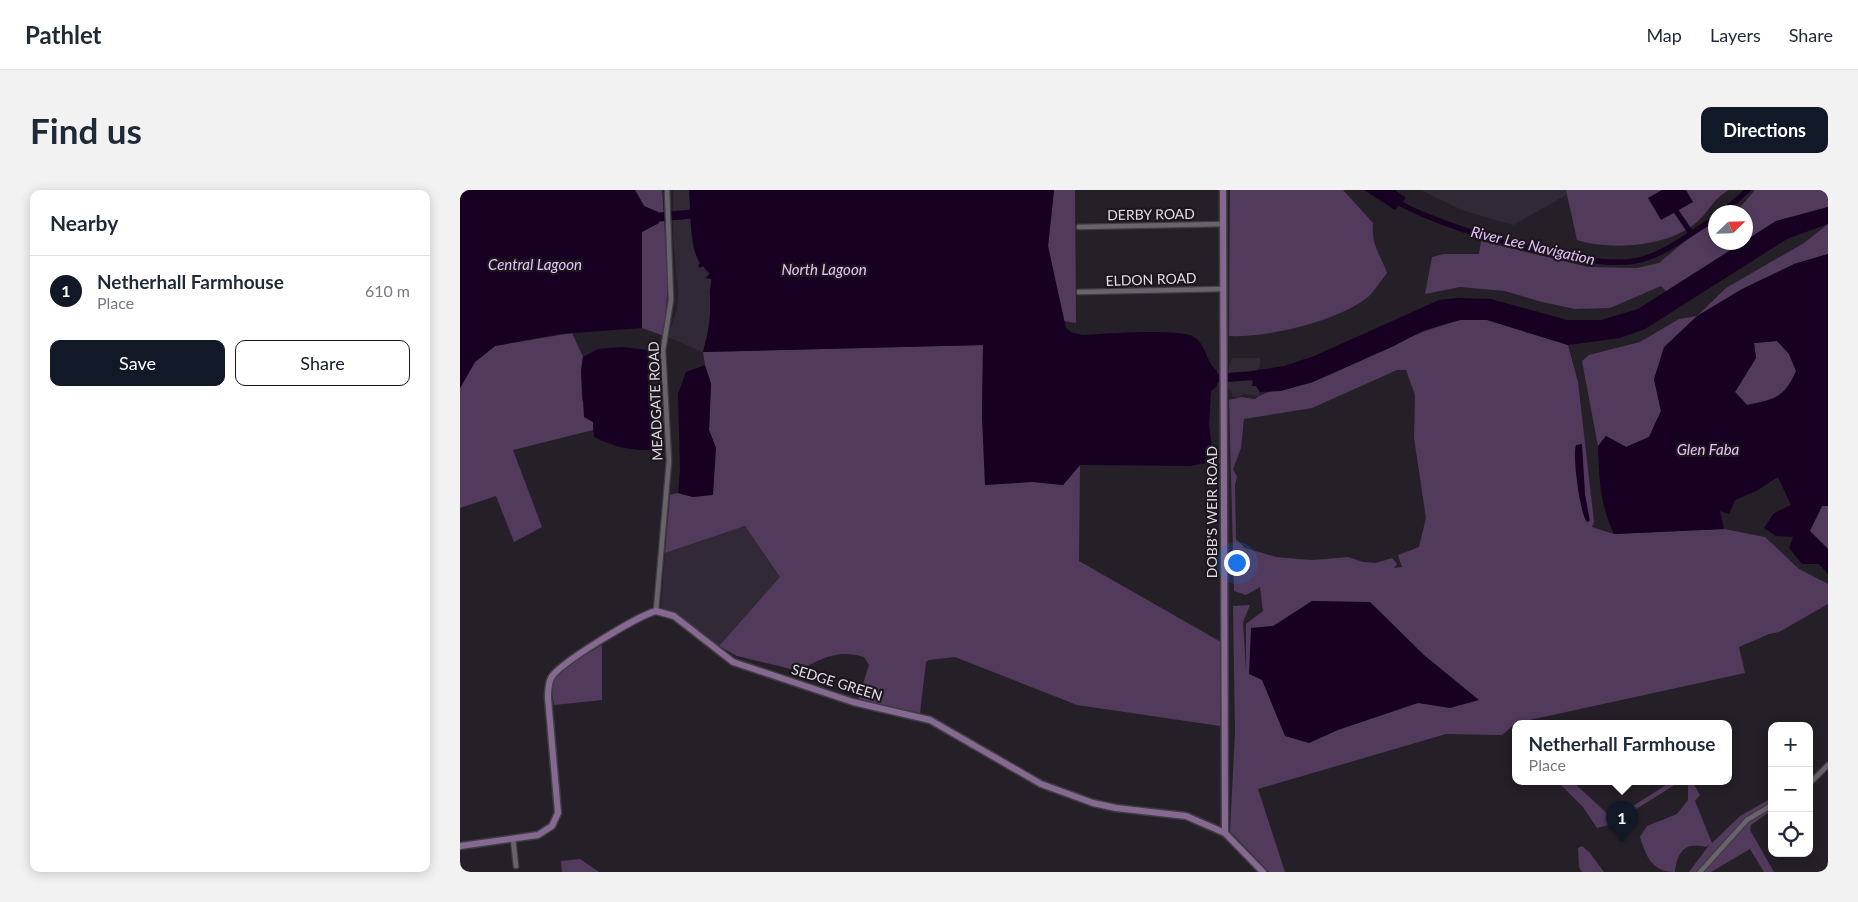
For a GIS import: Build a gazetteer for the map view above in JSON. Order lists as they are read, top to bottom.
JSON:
{
  "streets": {
    "street": [
      "DERBY ROAD",
      "ELDON ROAD",
      "MEADGATE ROAD",
      "DOBB'S WEIR ROAD",
      "SEDGE GREEN"
    ]
  },
  "crossings": [
    ["DERBY ROAD", "DOBB'S WEIR ROAD"],
    ["ELDON ROAD", "DOBB'S WEIR ROAD"],
    ["MEADGATE ROAD", "SEDGE GREEN"],
    ["DOBB'S WEIR ROAD", "SEDGE GREEN"]
  ],
  "water": [
    "River Lee Navigation",
    "Central Lagoon",
    "North Lagoon",
    "Glen Faba"
  ],
  "north": "top right",
  "page": {
    "header": "Pathlet",
    "nav": ["Map", "Layers", "Share"],
    "buttons": [
      "Directions",
      ["Save", "Share"]
    ],
    "title": "Find us",
    "heading": "Nearby",
    "list": [
      {
        "mark": "1",
        "name": "Netherhall Farmhouse",
        "note": "Place",
        "value": "610 m"
      }
    ],
    "popup": ["Netherhall Farmhouse", "Place"],
    "map_buttons": ["+", "−"],
    "pins": "1"
  }
}
